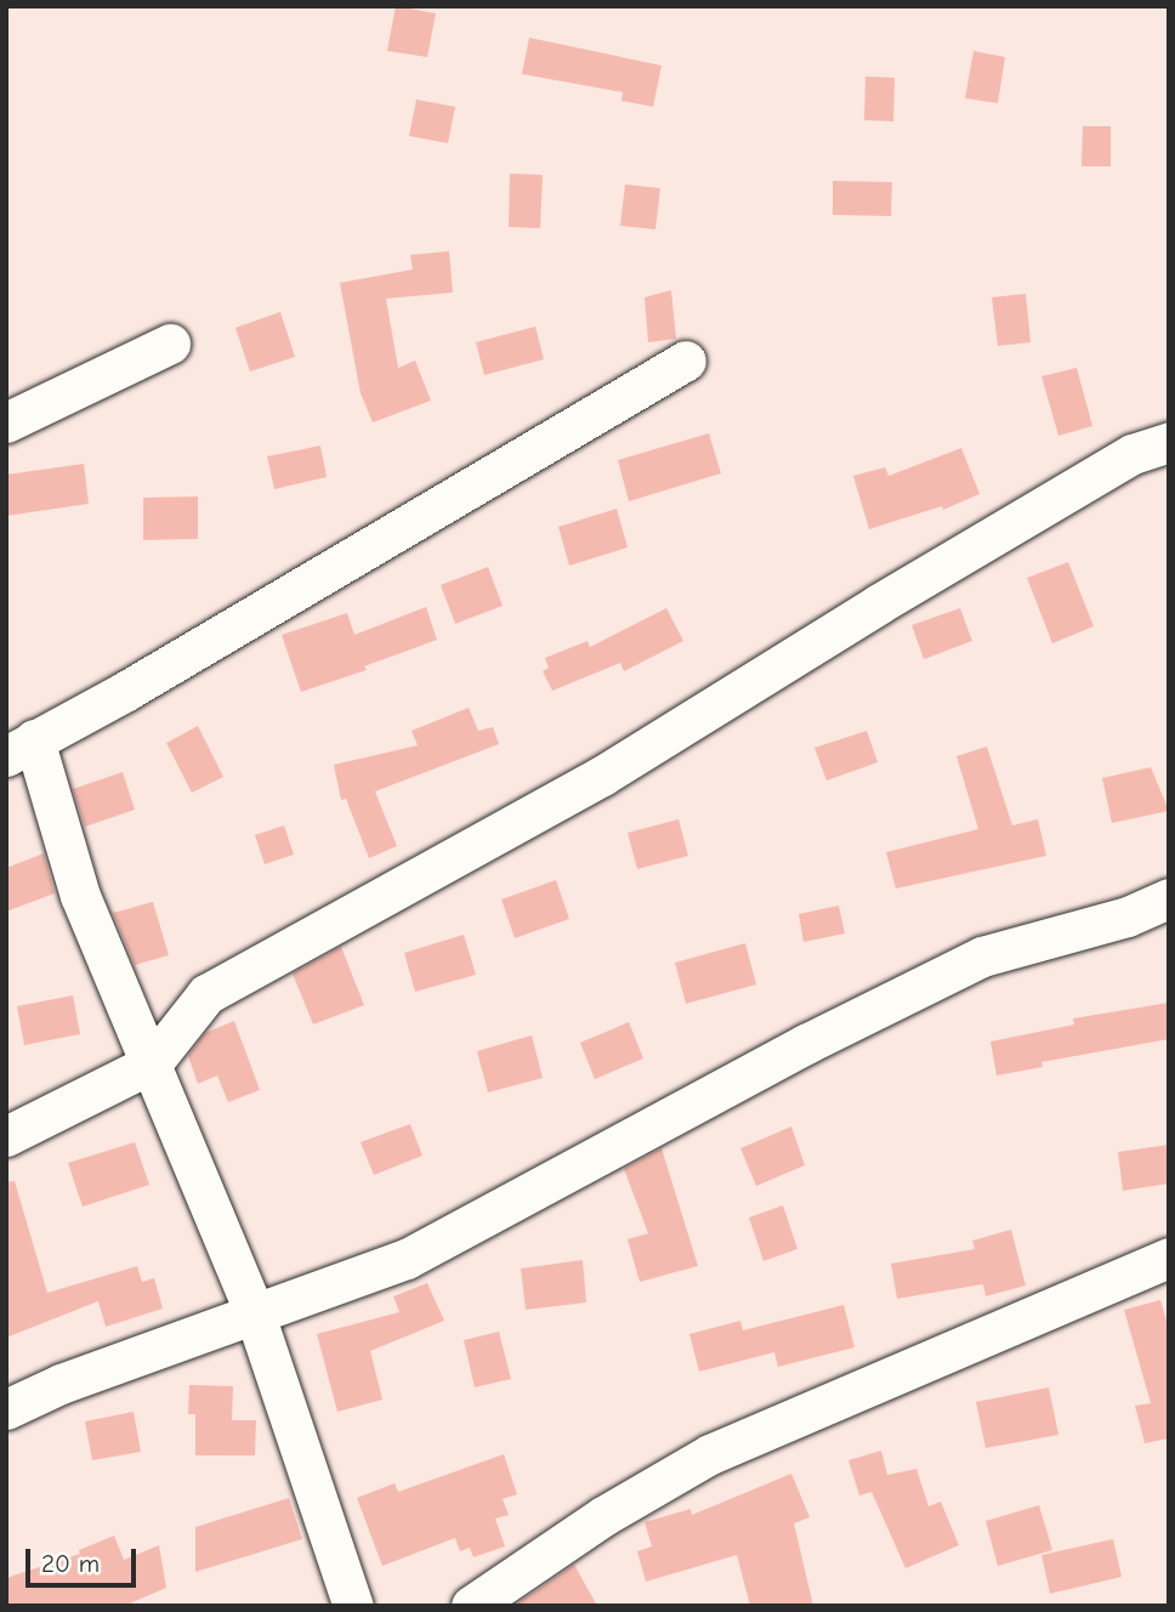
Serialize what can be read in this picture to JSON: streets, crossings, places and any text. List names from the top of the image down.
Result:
{
  "scale_bar": "20 m"
}
